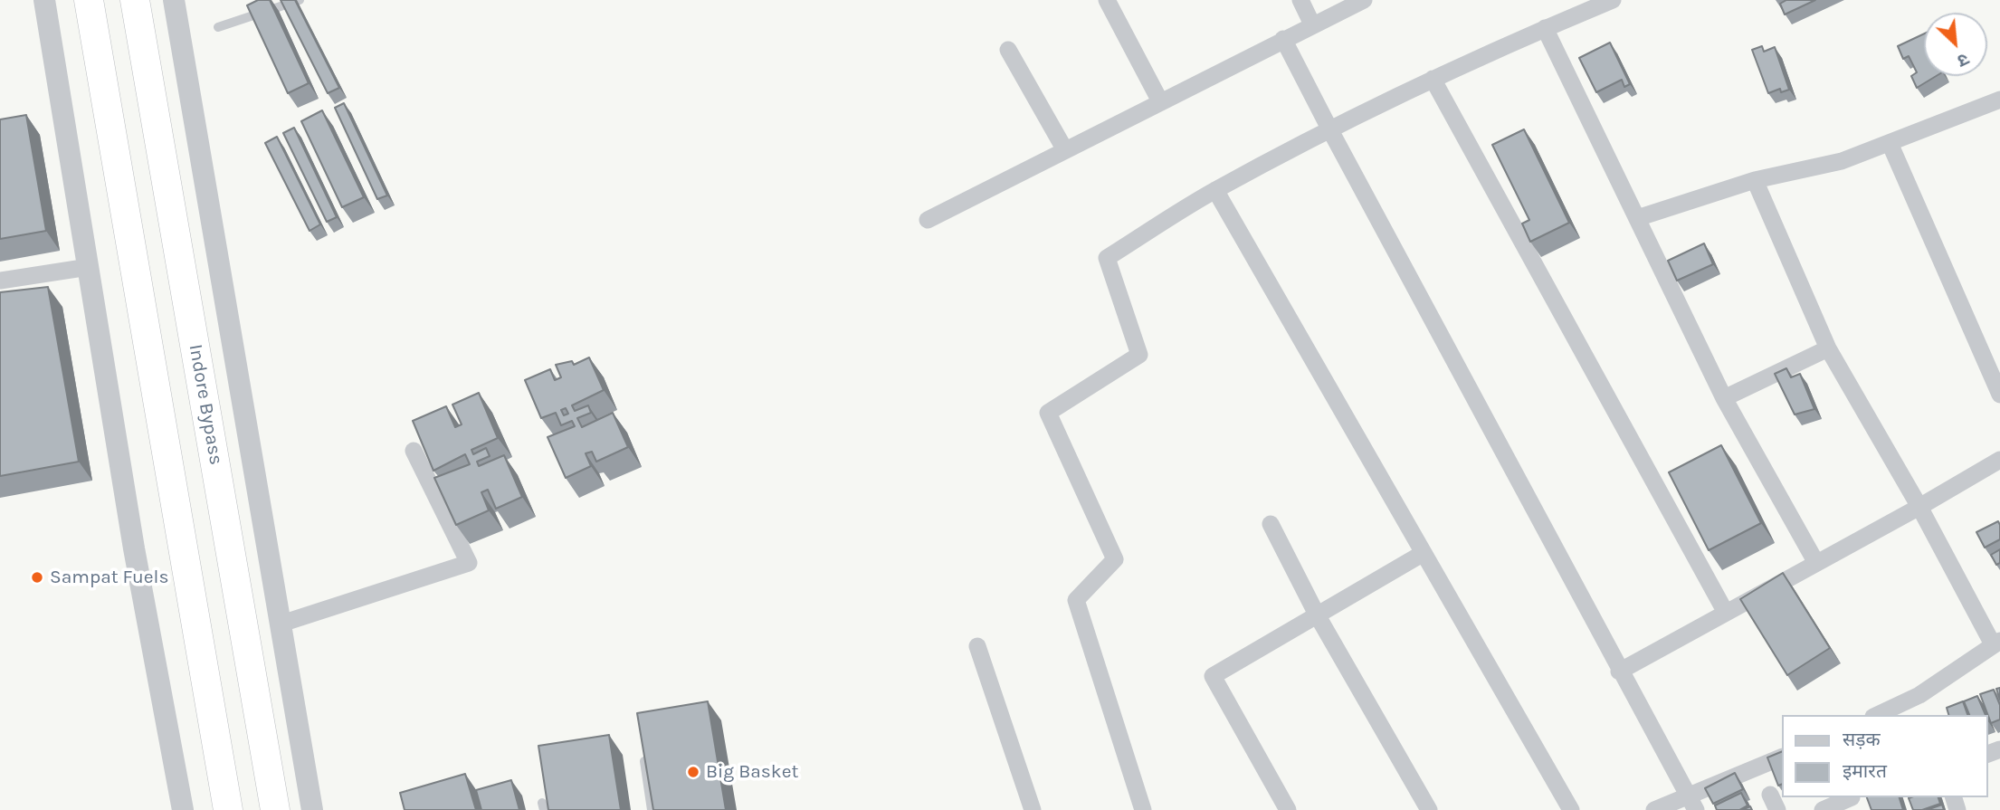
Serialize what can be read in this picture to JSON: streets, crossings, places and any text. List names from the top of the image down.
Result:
{
  "streets": {
    "highway": ["Indore Bypass"]
  },
  "places": ["Sampat Fuels", "Big Basket"],
  "legend": ["सड़क", "इमारत"],
  "north": "bottom right"
}
